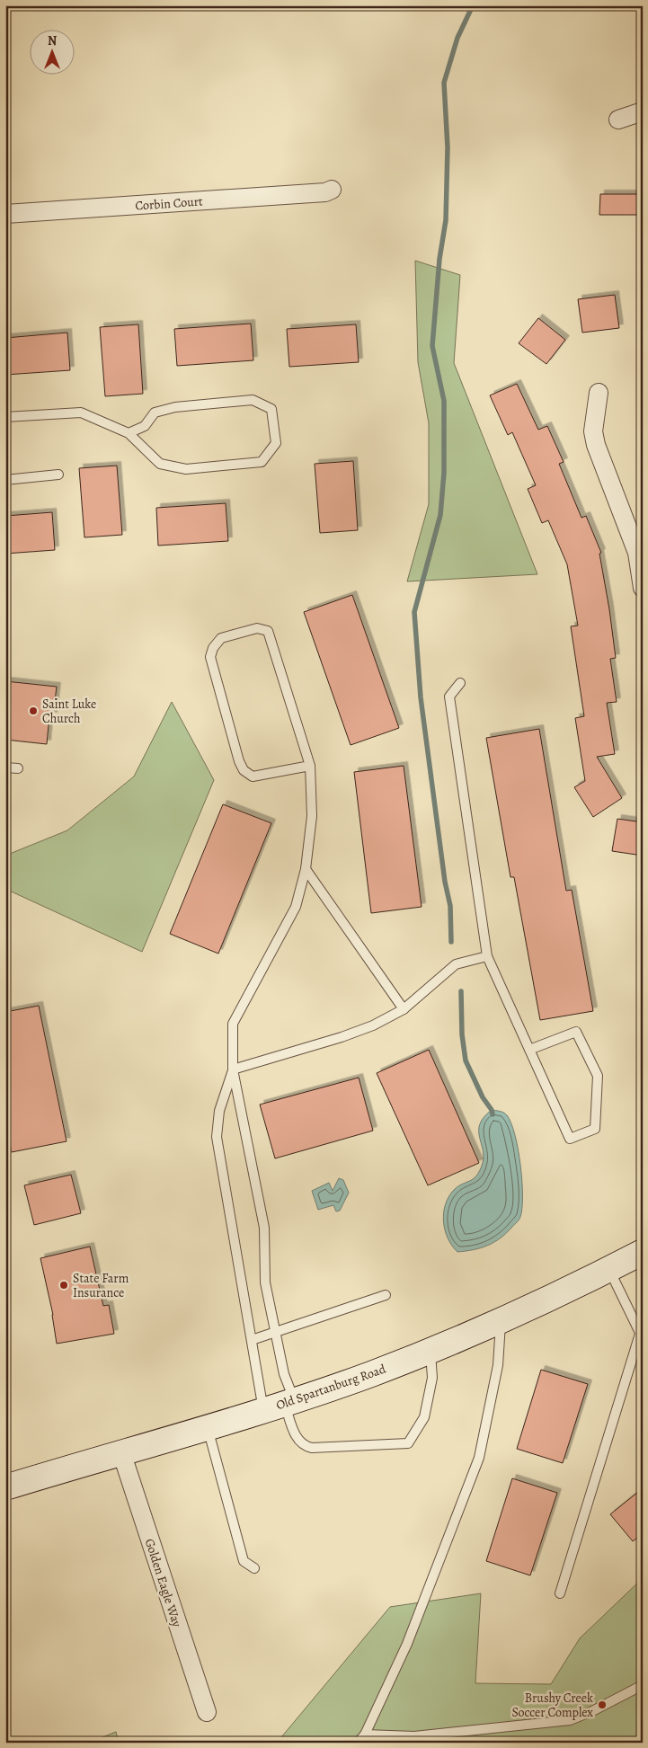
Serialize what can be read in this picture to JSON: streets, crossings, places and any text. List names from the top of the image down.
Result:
{
  "streets": {
    "main road": ["Old Spartanburg Road"],
    "street": ["Corbin Court", "Golden Eagle Way"]
  },
  "crossings": [
    ["Old Spartanburg Road", "Golden Eagle Way"]
  ],
  "places": ["Saint Luke Church", "State Farm Insurance", "Brushy Creek Soccer Complex"],
  "north": "top"
}
